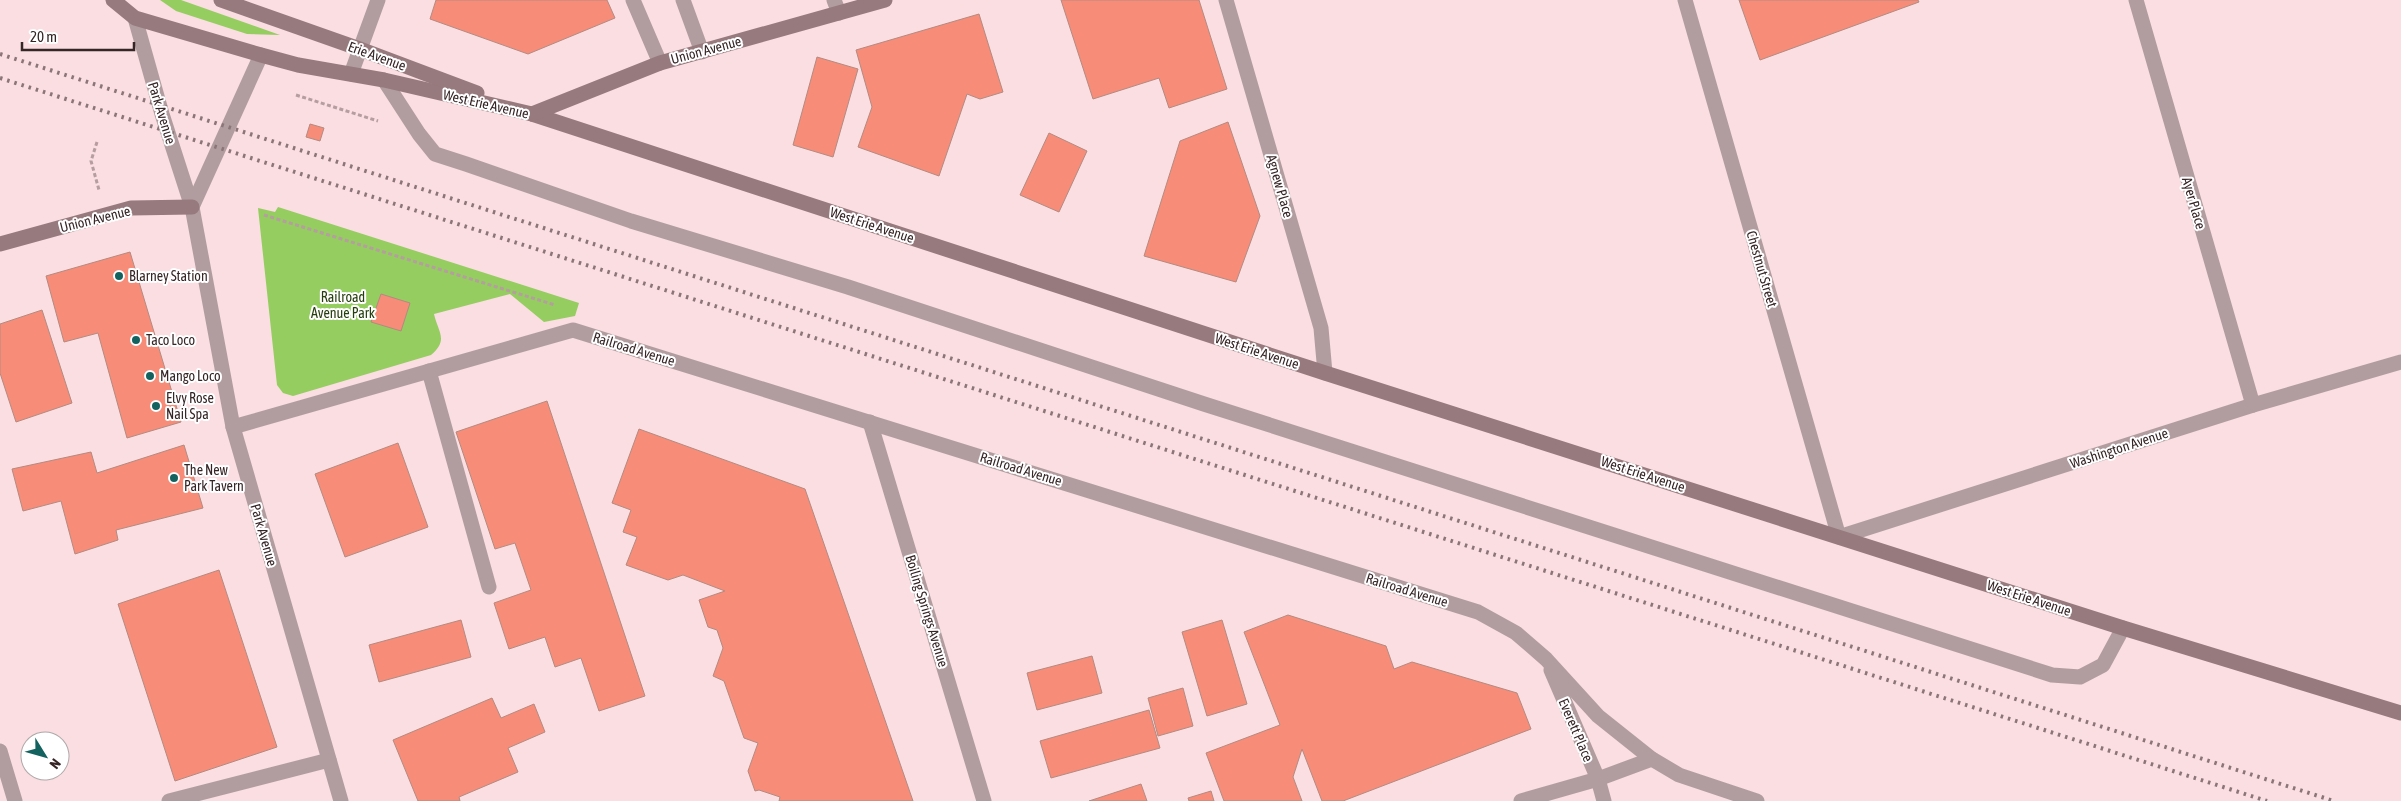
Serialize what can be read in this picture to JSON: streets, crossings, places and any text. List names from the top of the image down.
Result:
{
  "streets": {
    "street": [
      "Union Avenue",
      "Erie Avenue",
      "West Erie Avenue",
      "Park Avenue",
      "Agnew Place",
      "Ayer Place",
      "Chestnut Street",
      "Railroad Avenue",
      "Washington Avenue",
      "Boiling Springs Avenue",
      "Everett Place"
    ]
  },
  "crossings": [
    ["Union Avenue", "Erie Avenue"],
    ["Union Avenue", "West Erie Avenue"],
    ["Union Avenue", "Park Avenue"],
    ["Erie Avenue", "West Erie Avenue"],
    ["West Erie Avenue", "Park Avenue"],
    ["West Erie Avenue", "Agnew Place"],
    ["West Erie Avenue", "Chestnut Street"],
    ["West Erie Avenue", "Washington Avenue"],
    ["Ayer Place", "Washington Avenue"],
    ["Chestnut Street", "Washington Avenue"],
    ["Railroad Avenue", "Boiling Springs Avenue"],
    ["Railroad Avenue", "Everett Place"]
  ],
  "parks": ["Railroad Avenue Park"],
  "places": [
    "Blarney Station",
    "Taco Loco",
    "Mango Loco",
    "Elvy Rose Nail Spa",
    "The New Park Tavern"
  ],
  "scale_bar": "20 m",
  "north": "bottom right"
}
